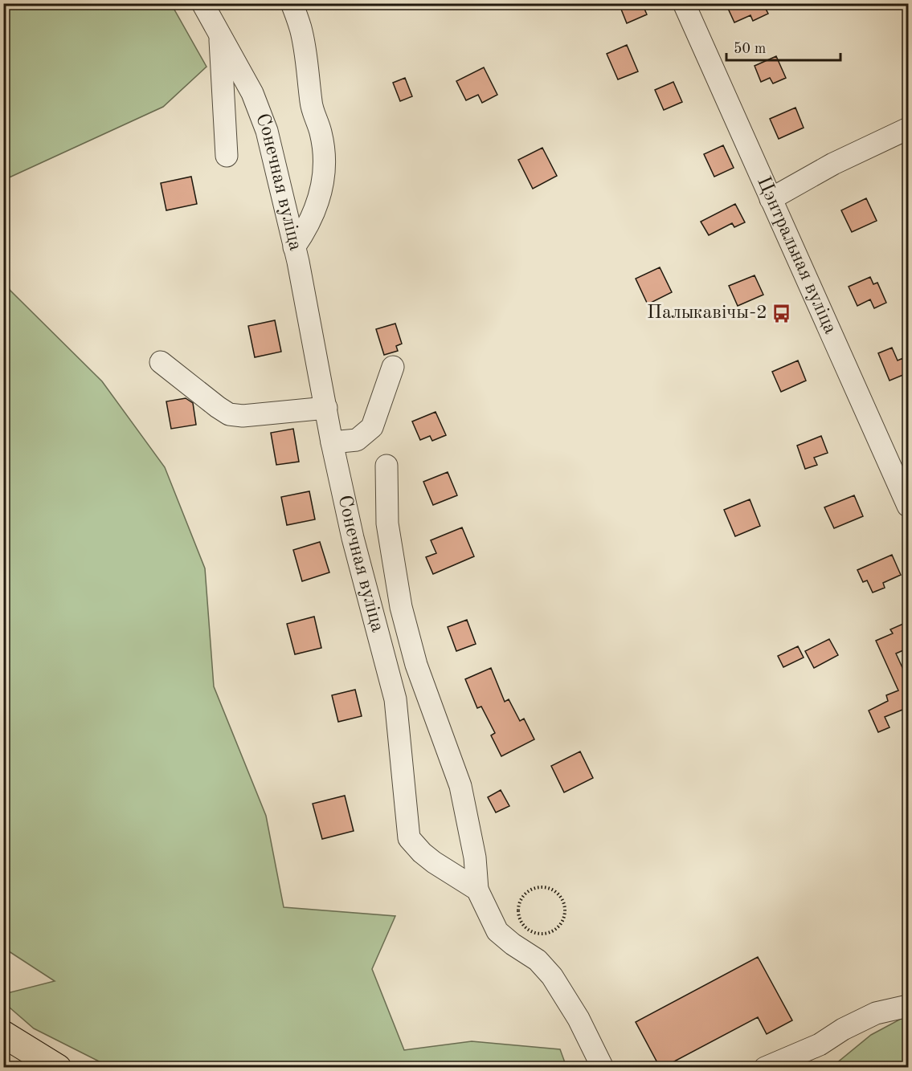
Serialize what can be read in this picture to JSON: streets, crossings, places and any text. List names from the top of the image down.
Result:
{
  "streets": {
    "street": ["Сонечная вуліца", "Цэнтральная вуліца"]
  },
  "places": {
    "bus stop": ["Палыкавічы-2"]
  },
  "scale_bar": "50 m"
}
